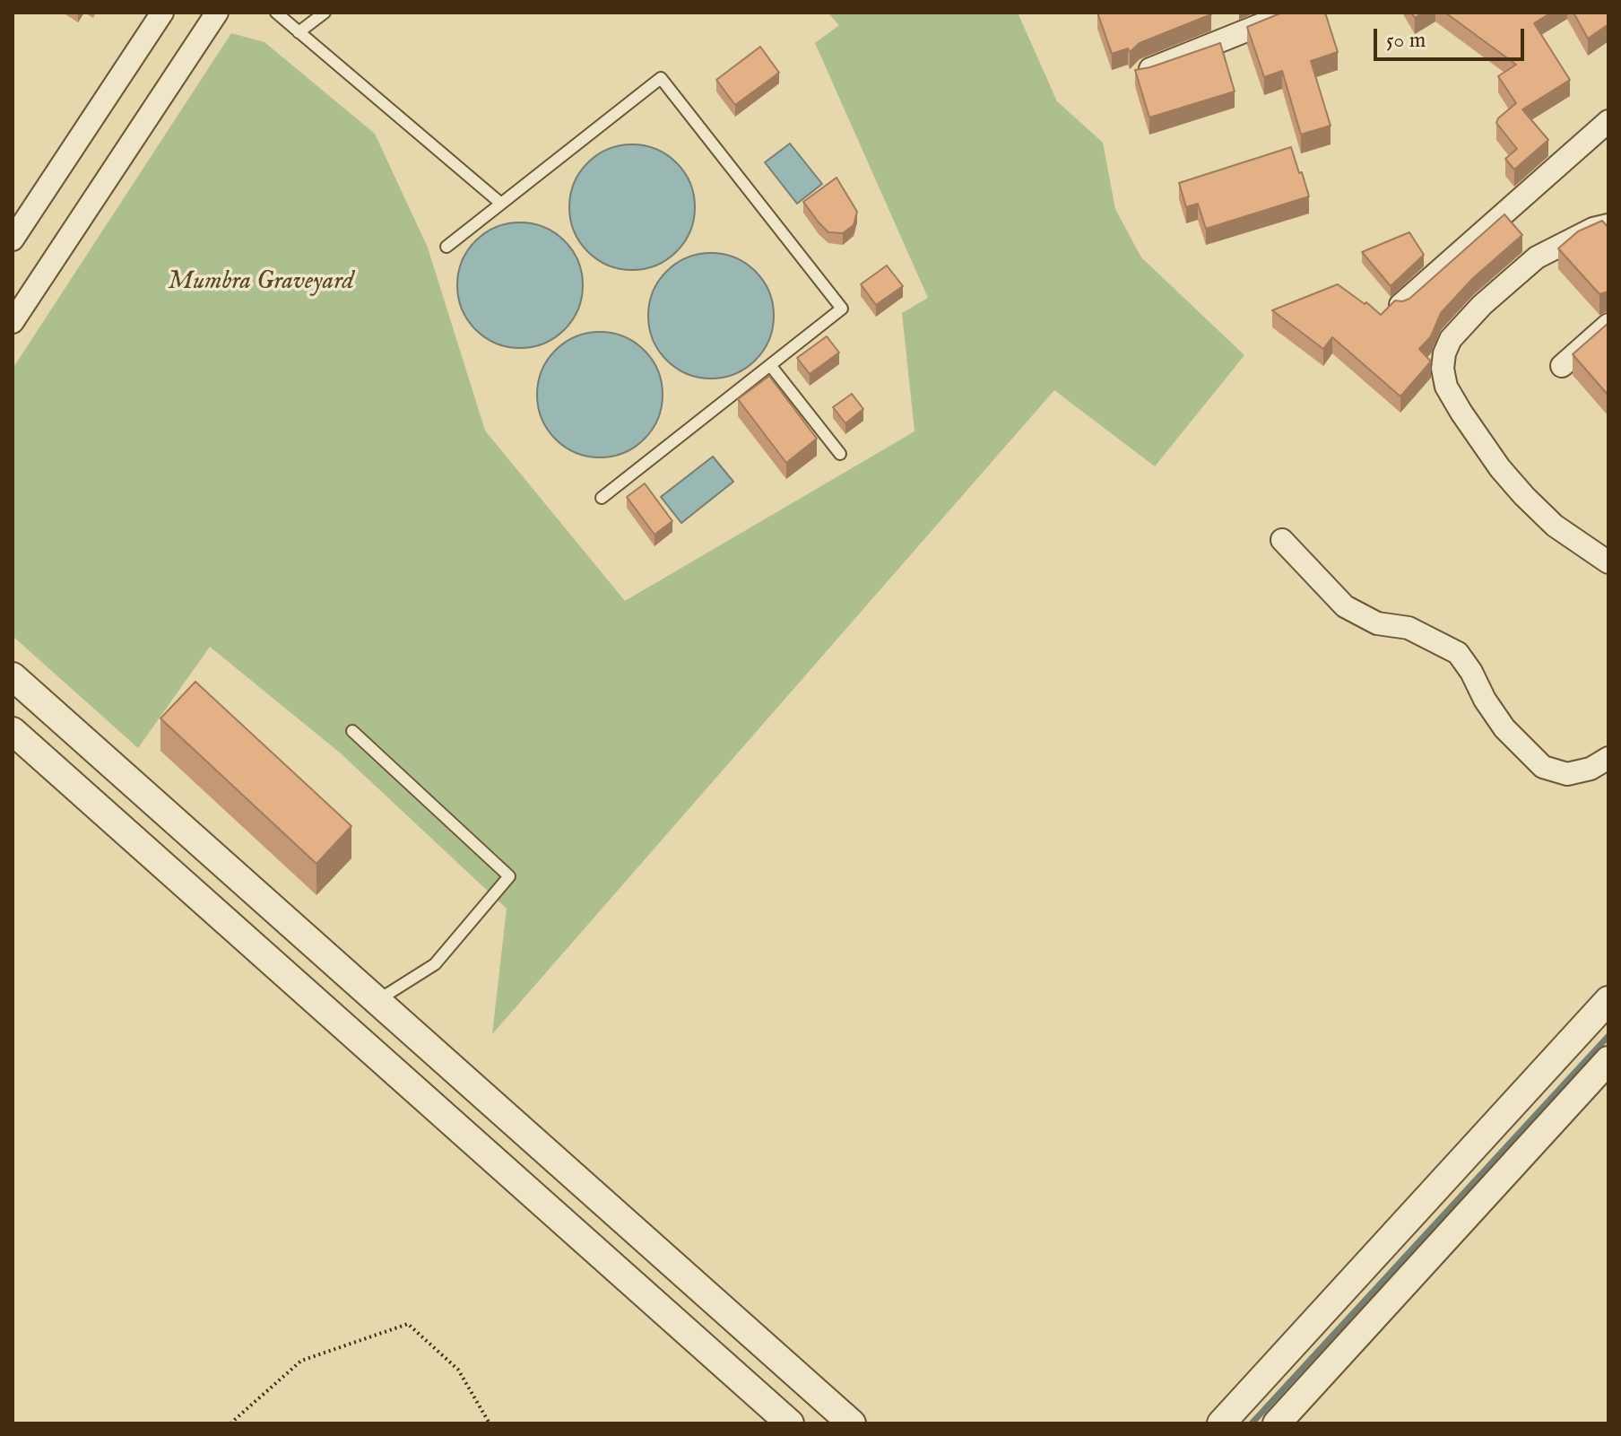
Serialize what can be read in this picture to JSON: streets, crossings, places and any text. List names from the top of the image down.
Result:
{
  "parks": ["Mumbra Graveyard"],
  "scale_bar": "50 m"
}
